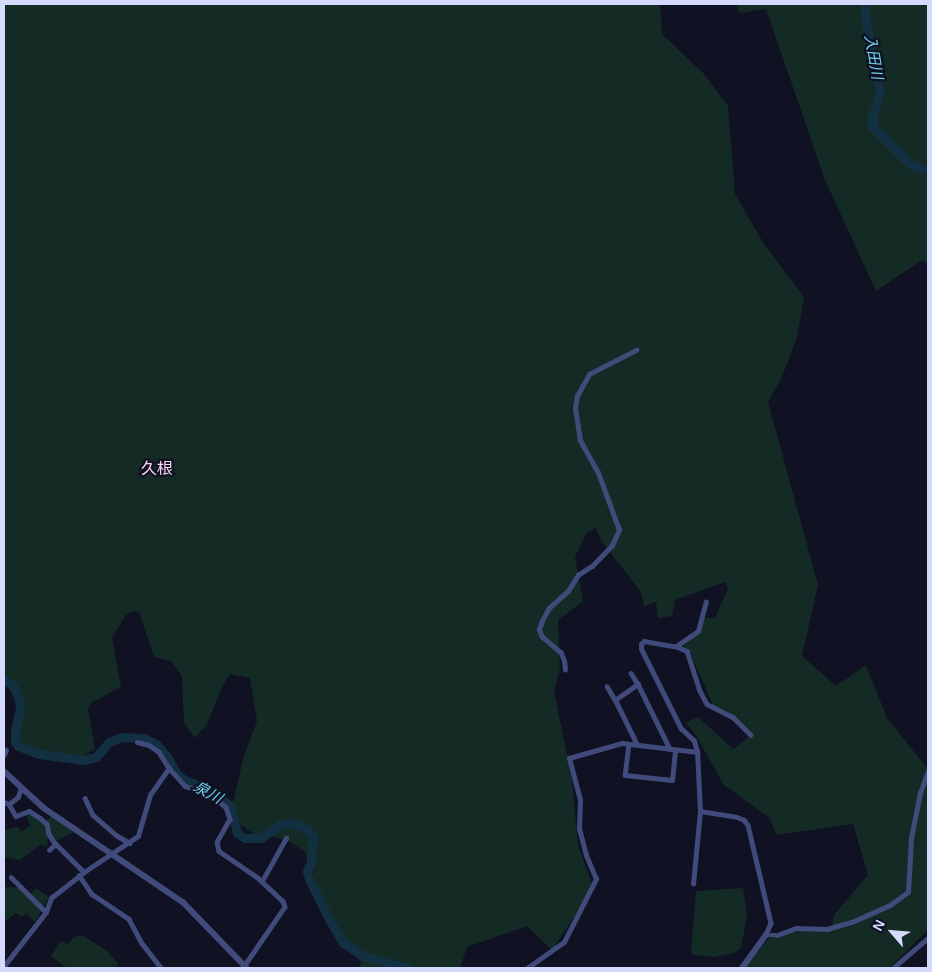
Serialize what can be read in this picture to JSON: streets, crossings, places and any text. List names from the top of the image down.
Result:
{
  "districts": ["久根"],
  "water": ["入田川", "泉川"],
  "north": "top left"
}
